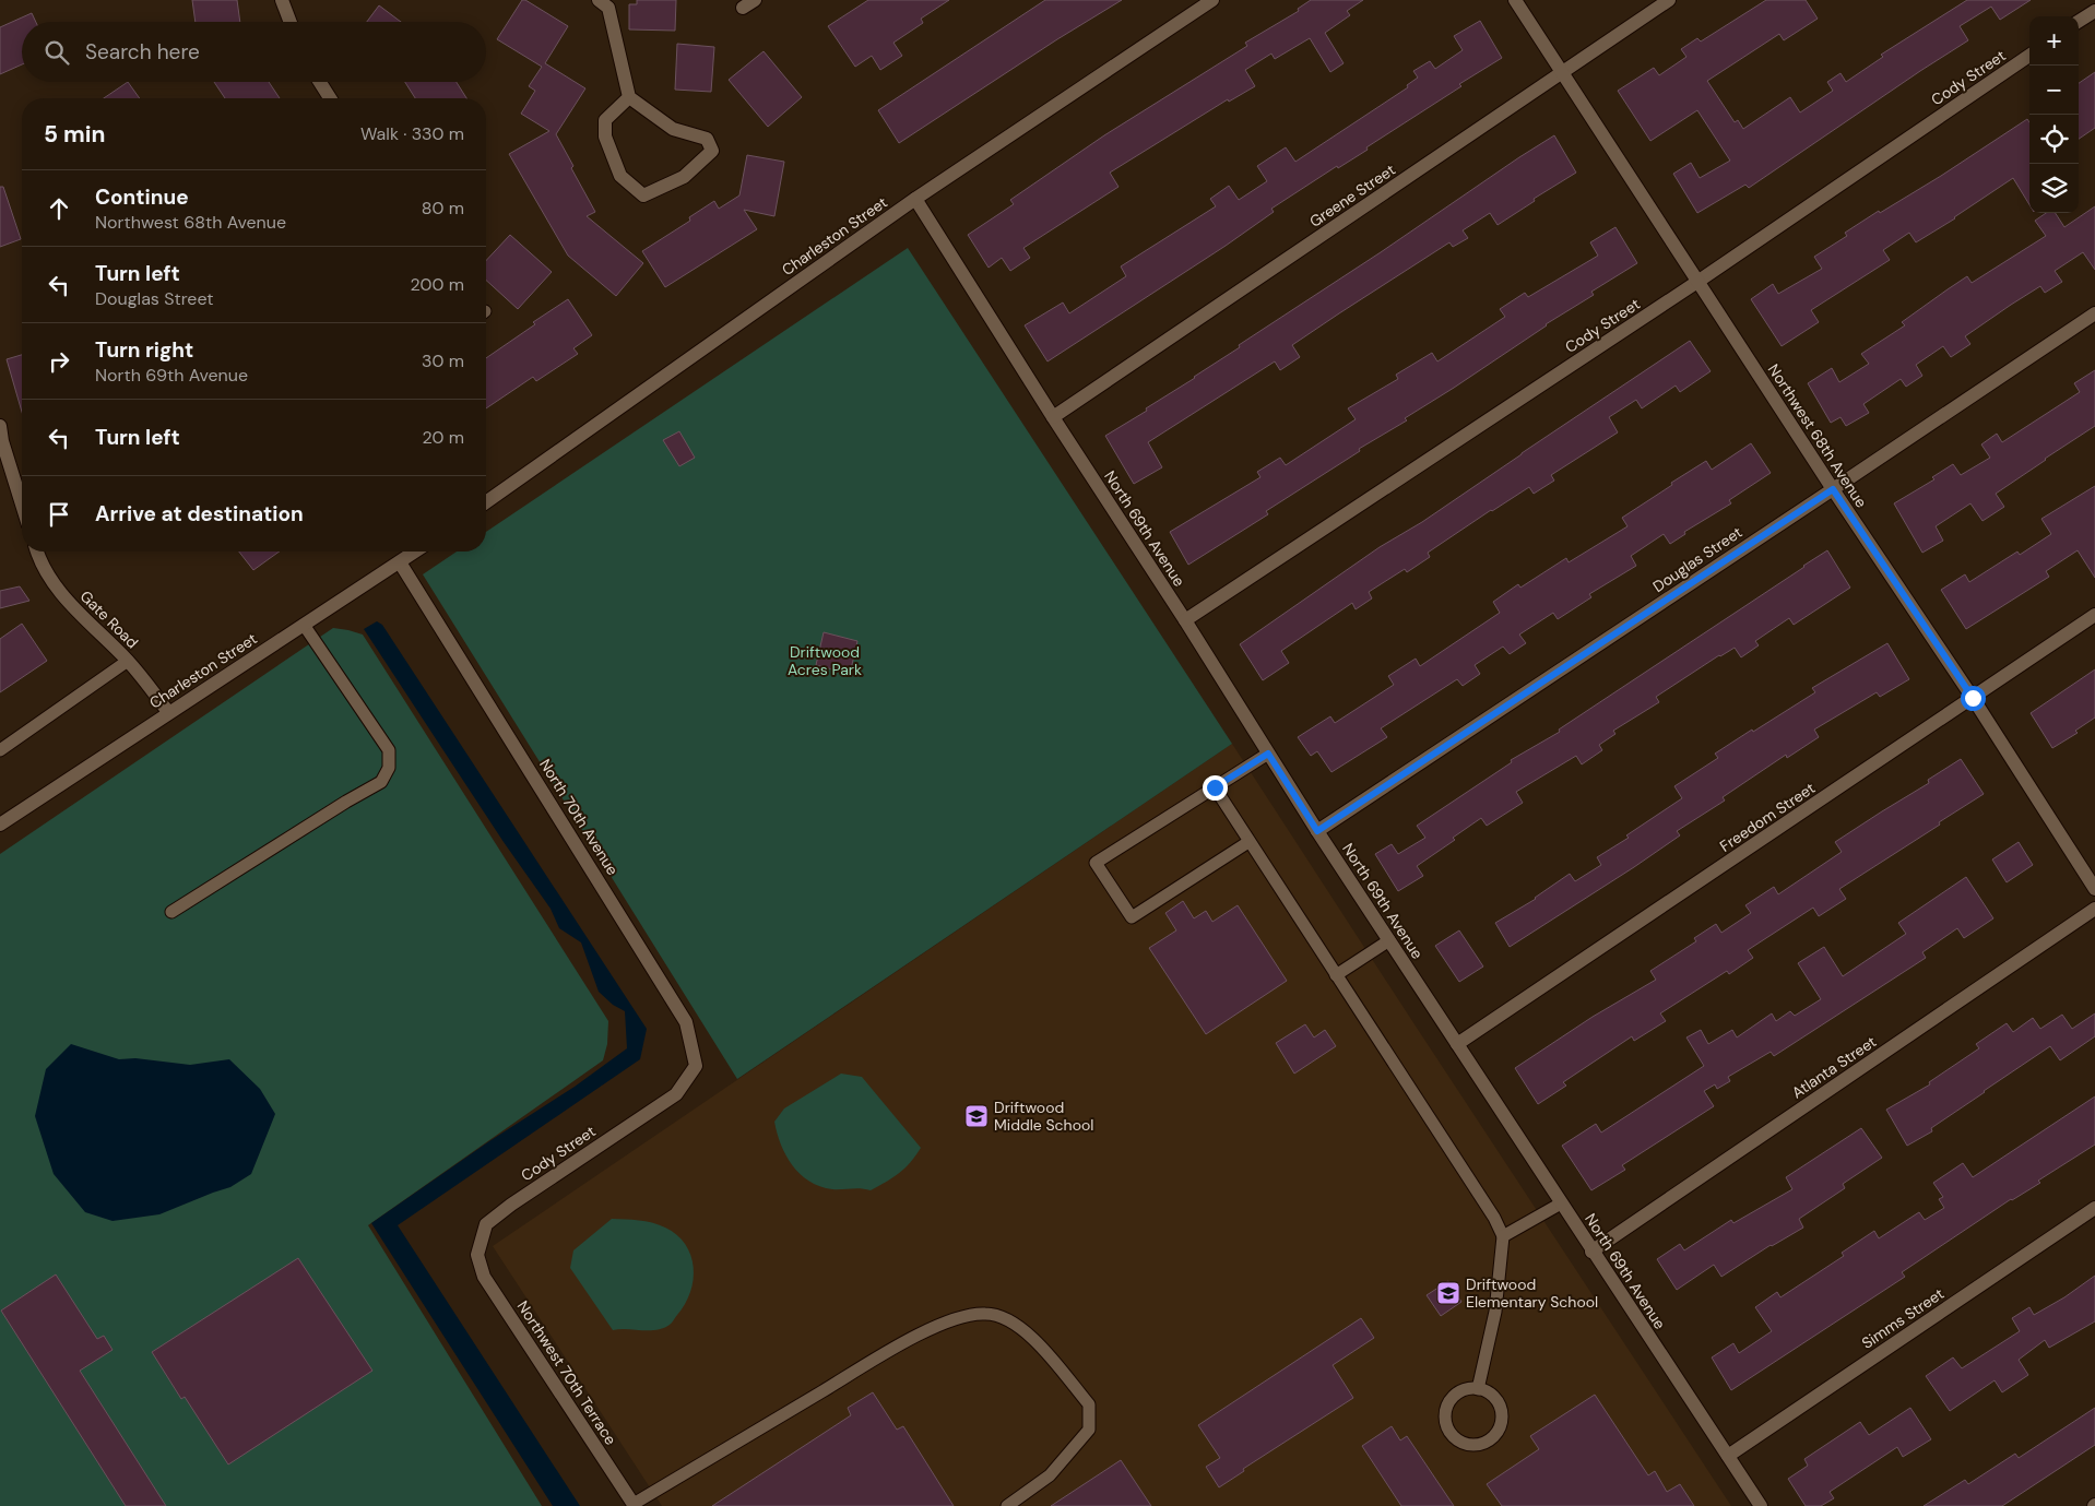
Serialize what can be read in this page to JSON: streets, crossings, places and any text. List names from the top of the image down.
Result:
{
  "streets": {
    "street": [
      "Cody Street",
      "Greene Street",
      "Charleston Street",
      "Northwest 68th Avenue",
      "North 69th Avenue",
      "Douglas Street",
      "Gate Road",
      "North 70th Avenue",
      "Freedom Street",
      "Atlanta Street",
      "Simms Street",
      "Northwest 70th Terrace"
    ]
  },
  "crossings": [
    ["Cody Street", "Northwest 68th Avenue"],
    ["Cody Street", "North 69th Avenue"],
    ["Cody Street", "North 70th Avenue"],
    ["Cody Street", "Northwest 70th Terrace"],
    ["Greene Street", "Northwest 68th Avenue"],
    ["Greene Street", "North 69th Avenue"],
    ["Charleston Street", "North 69th Avenue"],
    ["Charleston Street", "Gate Road"],
    ["Charleston Street", "North 70th Avenue"],
    ["Northwest 68th Avenue", "Douglas Street"],
    ["Northwest 68th Avenue", "Freedom Street"],
    ["North 69th Avenue", "Douglas Street"],
    ["North 69th Avenue", "Freedom Street"],
    ["North 69th Avenue", "Atlanta Street"],
    ["North 69th Avenue", "Simms Street"]
  ],
  "parks": ["Driftwood Acres Park"],
  "places": {
    "school or university": ["Driftwood Middle School", "Driftwood Elementary School"]
  },
  "page": {
    "map_buttons": ["+", "−"],
    "search": "Search here",
    "heading": ["5 min", "Walk · 330 m"],
    "list": [
      ["Continue", "Northwest 68th Avenue", "80 m"],
      ["Turn left", "Douglas Street", "200 m"],
      ["Turn right", "North 69th Avenue", "30 m"],
      ["Turn left", "20 m"],
      "Arrive at destination"
    ]
  }
}
